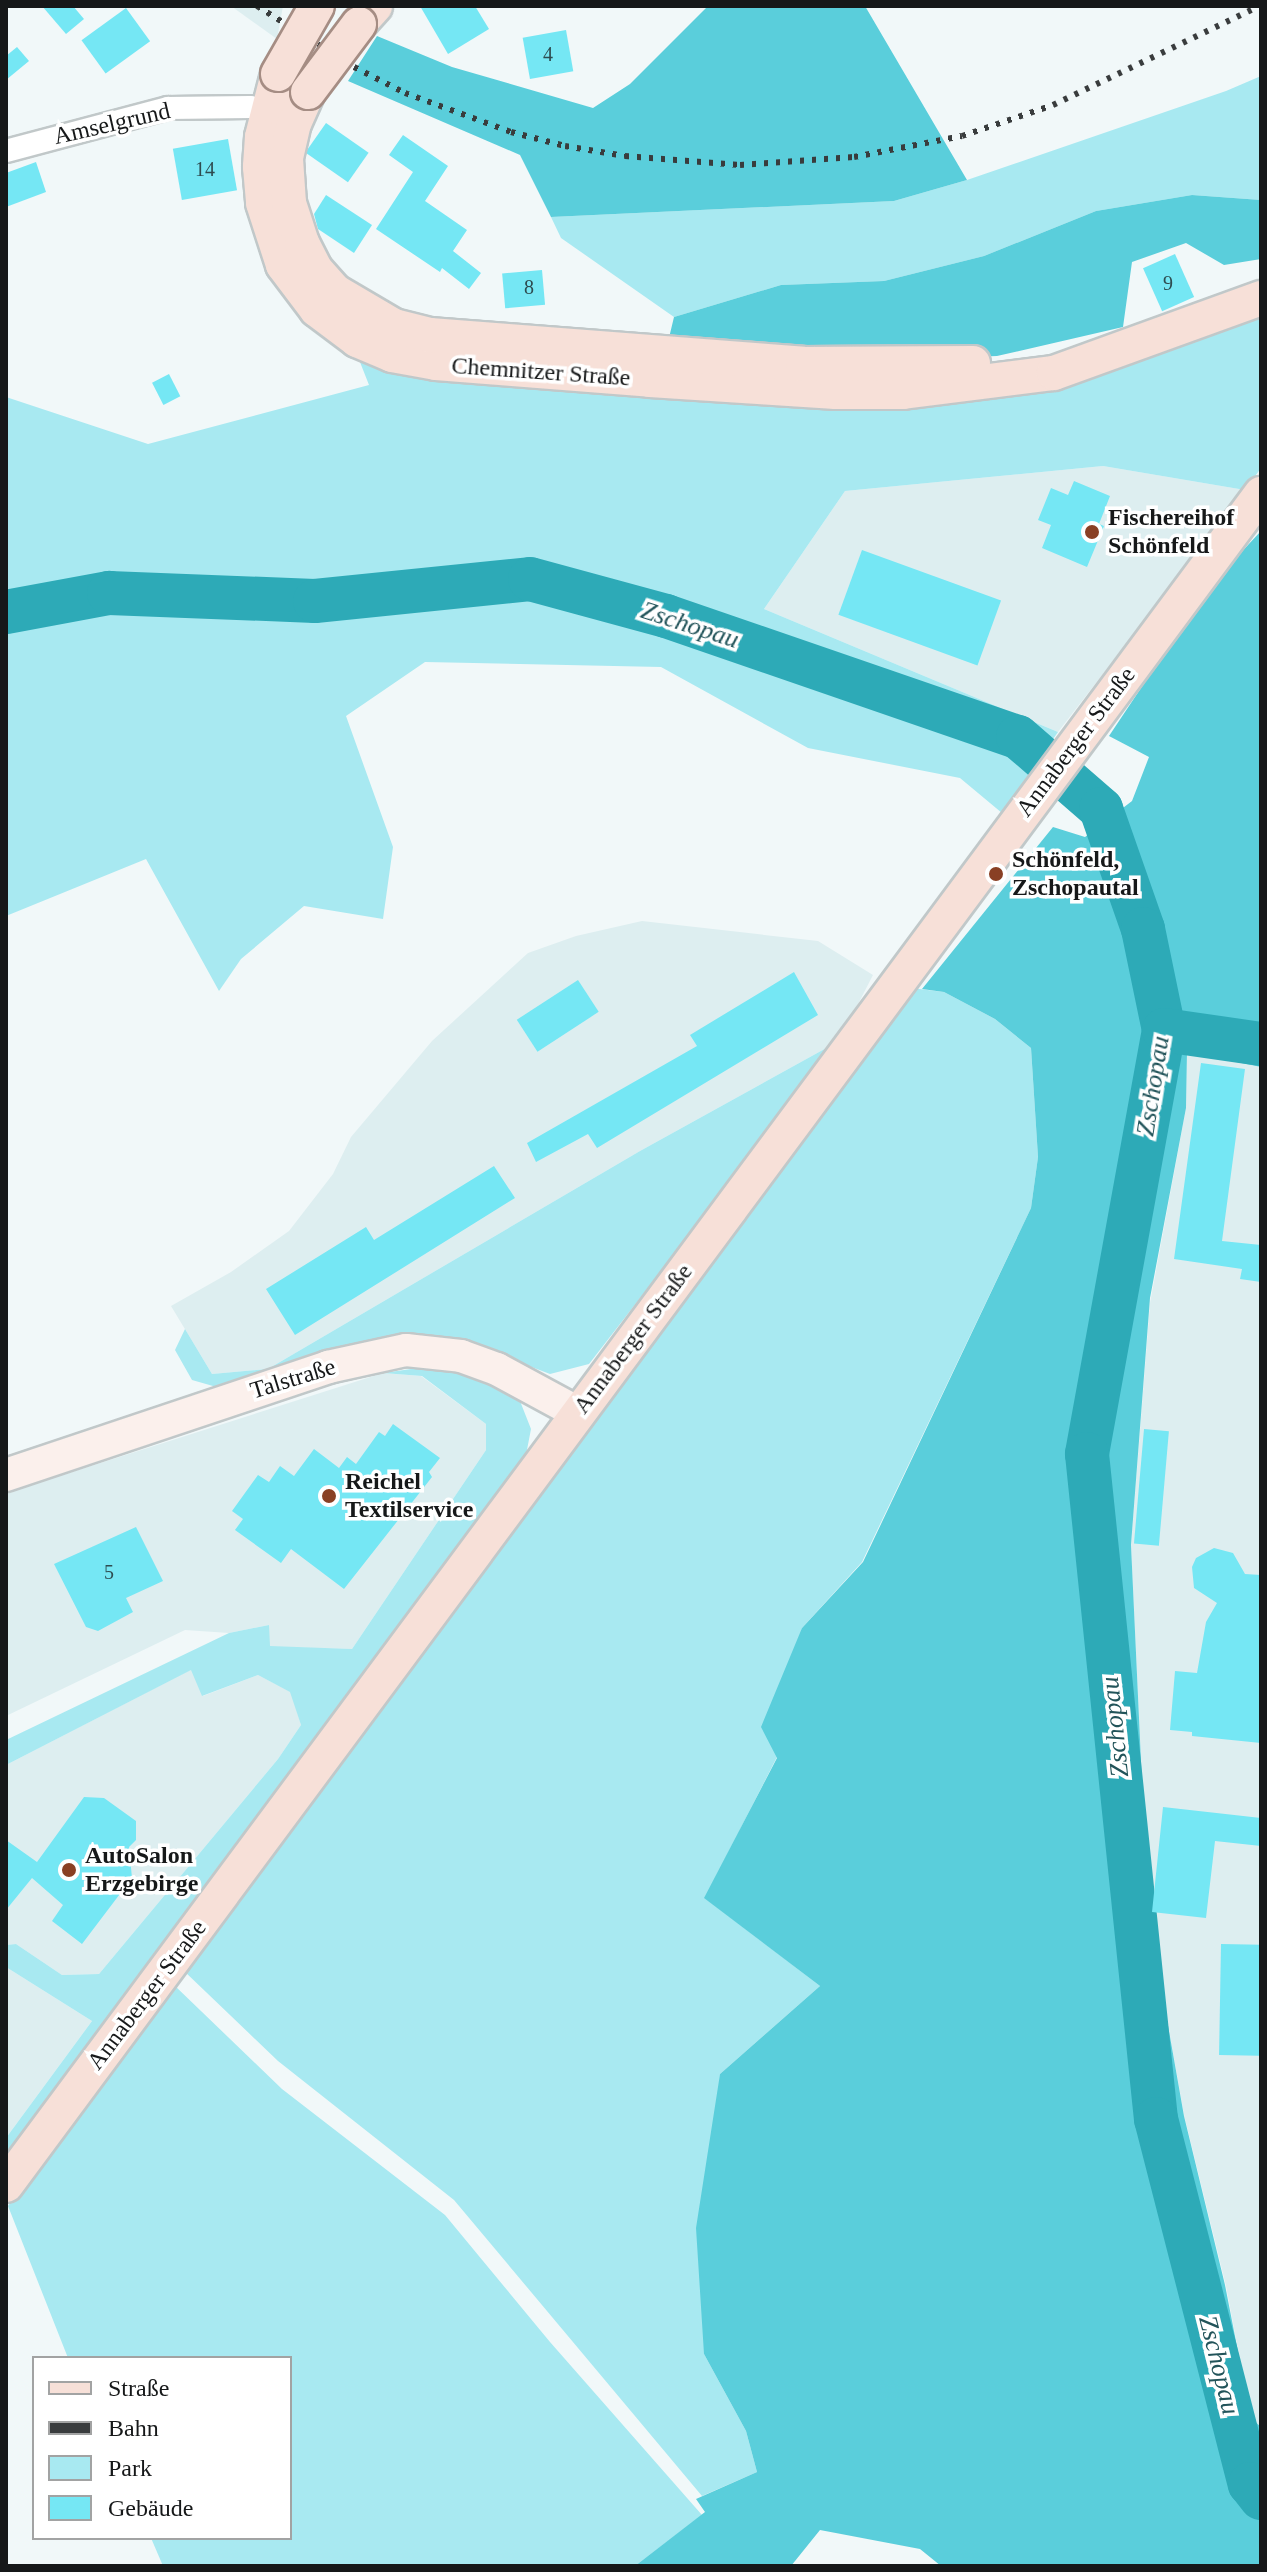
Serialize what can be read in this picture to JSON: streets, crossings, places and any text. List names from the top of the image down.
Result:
{
  "streets": {
    "main road": ["Chemnitzer Straße", "Annaberger Straße", "Talstraße"],
    "street": ["Amselgrund"]
  },
  "crossings": [
    ["Amselgrund", "Chemnitzer Straße"],
    ["Annaberger Straße", "Talstraße"]
  ],
  "water": ["Zschopau"],
  "places": [
    "Fischereihof Schönfeld",
    "Schönfeld, Zschopautal",
    "Reichel Textilservice",
    "AutoSalon Erzgebirge"
  ],
  "house_numbers": [
    "4",
    "14",
    "9",
    "8",
    "5"
  ],
  "legend": [
    "Straße",
    "Bahn",
    "Park",
    "Gebäude"
  ]
}
